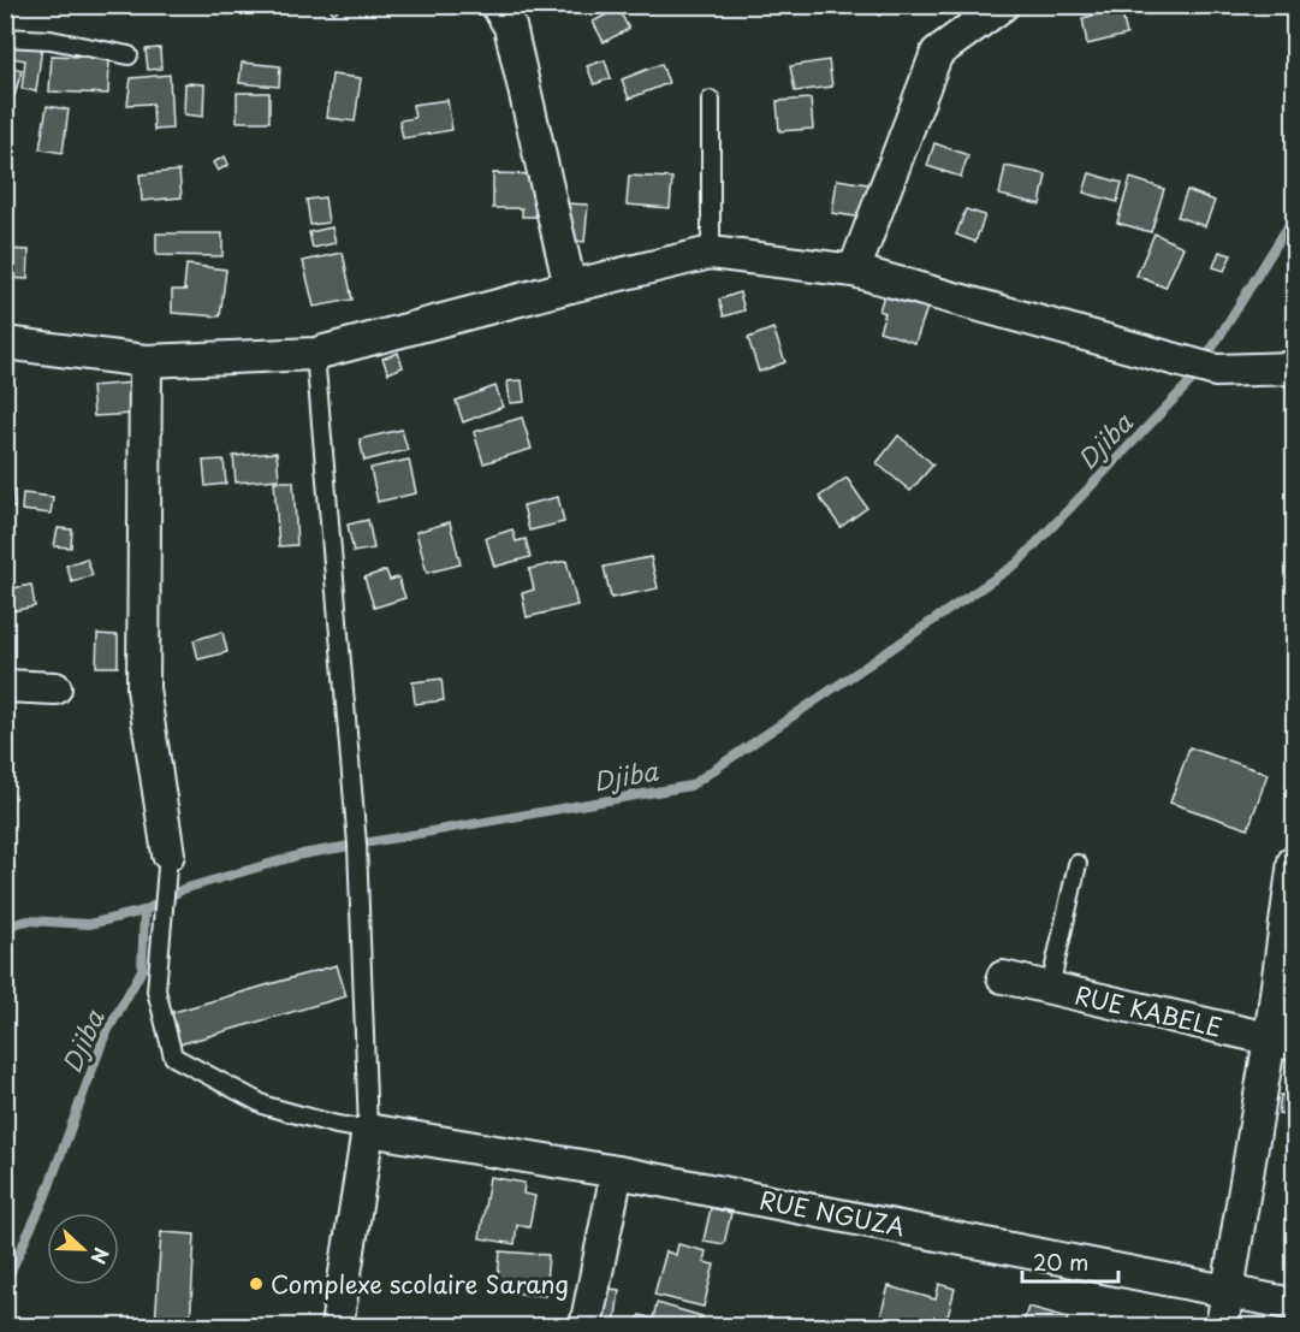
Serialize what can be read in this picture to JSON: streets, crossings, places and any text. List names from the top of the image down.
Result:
{
  "streets": {
    "street": ["RUE KABELE", "RUE NGUZA"]
  },
  "water": ["Djiba"],
  "places": ["Complexe scolaire Sarang"],
  "scale_bar": "20 m",
  "north": "right"
}
